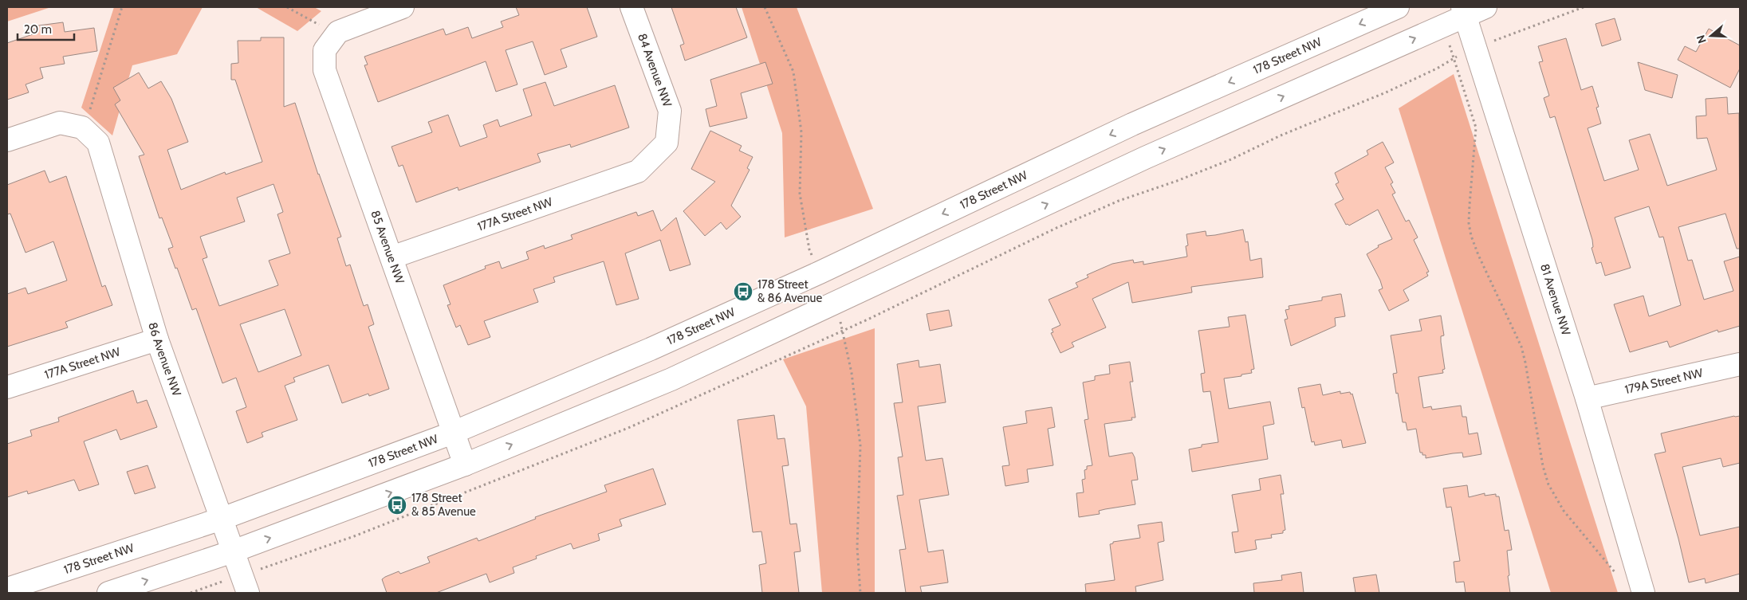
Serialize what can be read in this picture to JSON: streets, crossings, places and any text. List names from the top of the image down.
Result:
{
  "streets": {
    "main road": [
      "178 Street NW",
      "84 Avenue NW",
      "177A Street NW",
      "85 Avenue NW",
      "81 Avenue NW",
      "86 Avenue NW",
      "179A Street NW"
    ]
  },
  "crossings": [
    ["178 Street NW", "85 Avenue NW"],
    ["178 Street NW", "86 Avenue NW"],
    ["84 Avenue NW", "177A Street NW"],
    ["177A Street NW", "85 Avenue NW"],
    ["177A Street NW", "86 Avenue NW"],
    ["81 Avenue NW", "179A Street NW"]
  ],
  "places": {
    "bus stop": ["178 Street & 86 Avenue", "178 Street & 85 Avenue"]
  },
  "scale_bar": "20 m",
  "north": "left"
}
